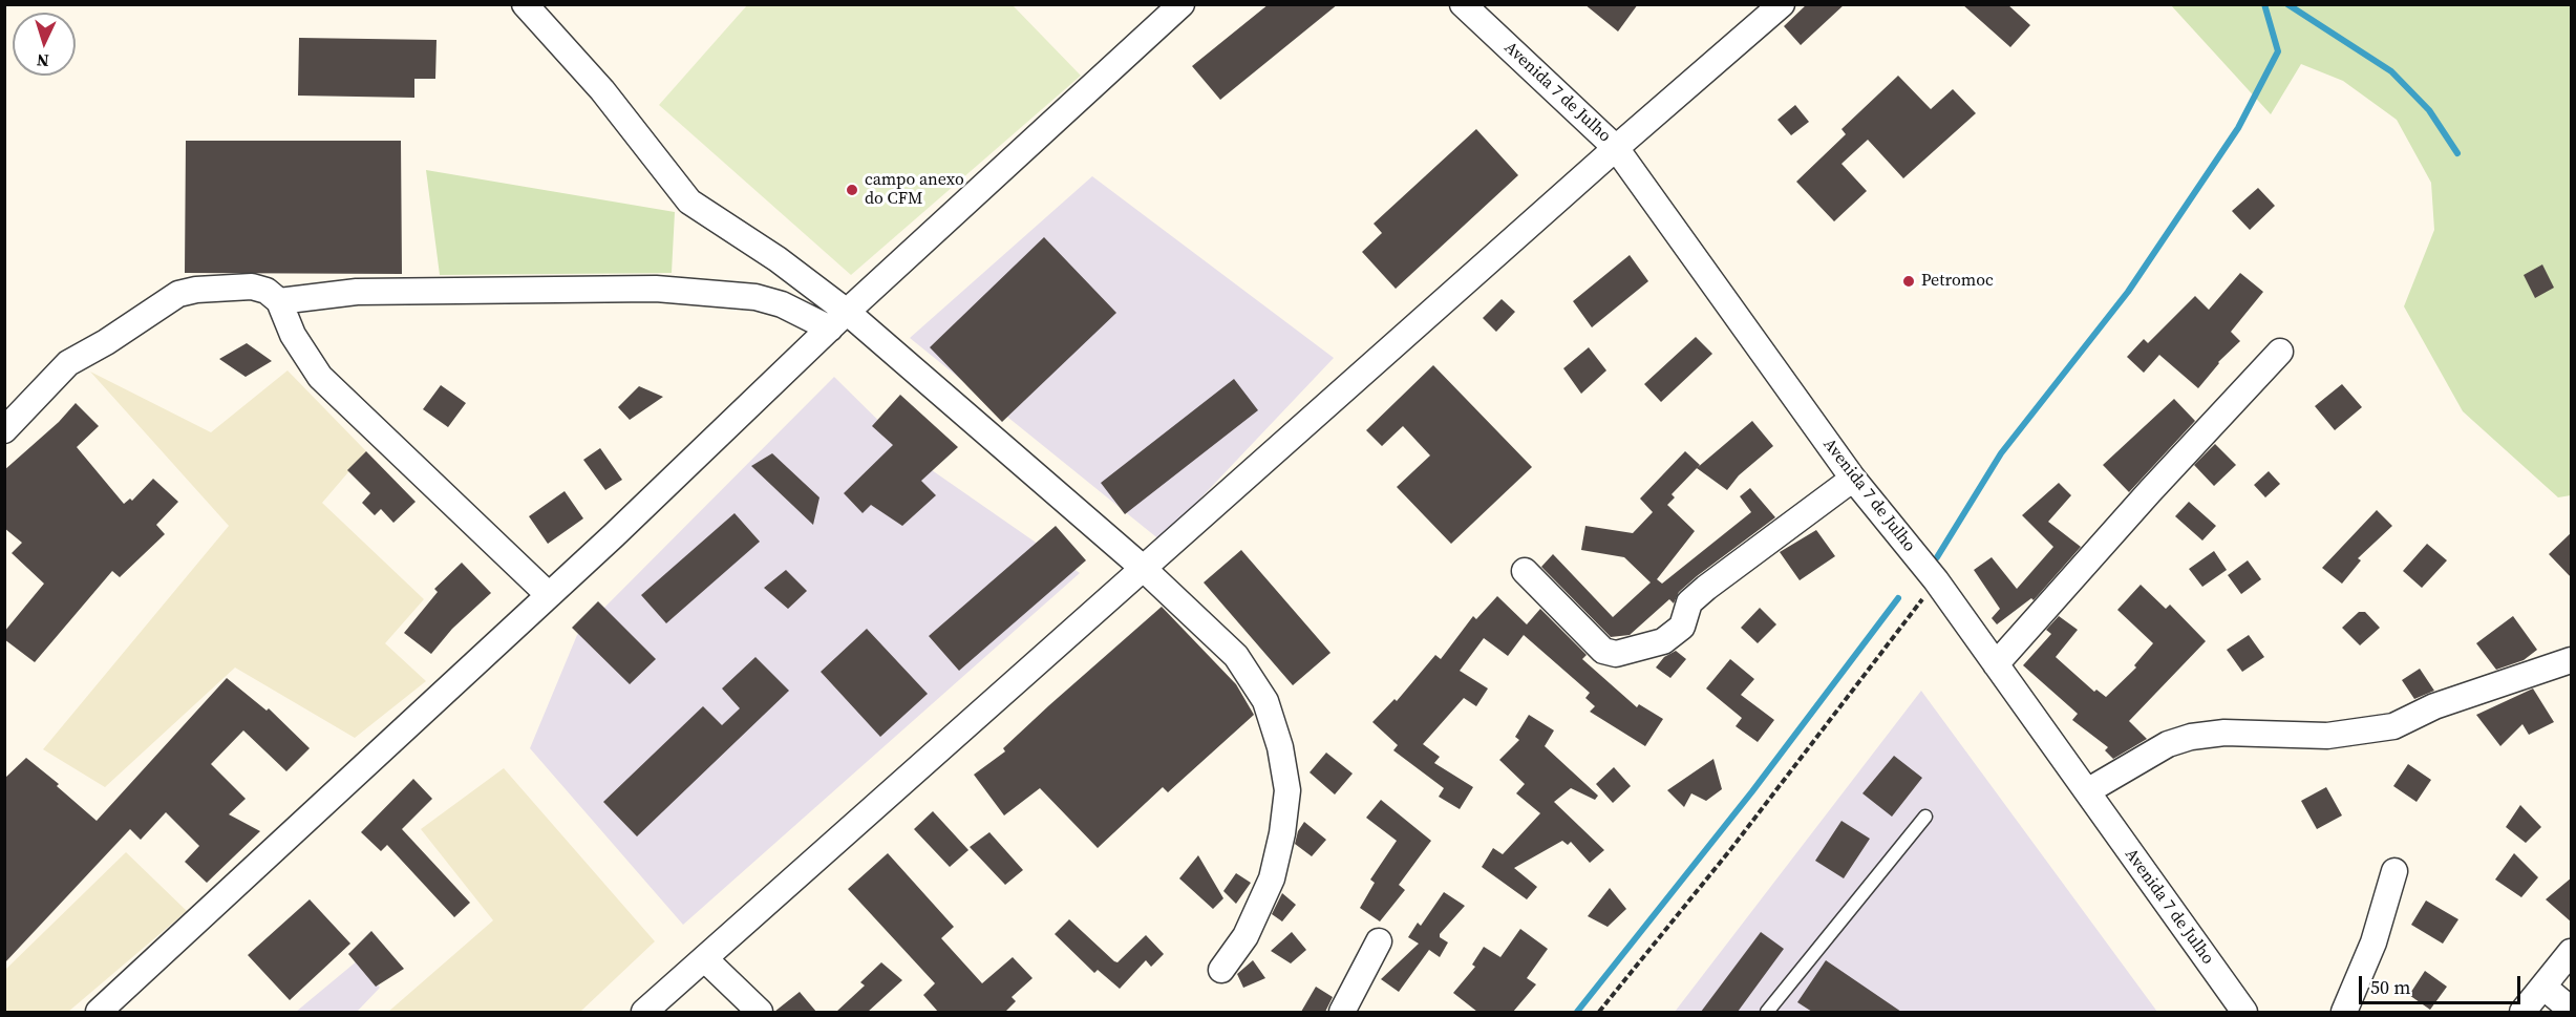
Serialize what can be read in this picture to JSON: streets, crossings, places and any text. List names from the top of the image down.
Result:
{
  "streets": {
    "street": ["Avenida 7 de Julho"]
  },
  "places": ["campo anexo do CFM", "Petromoc"],
  "scale_bar": "50 m",
  "north": "bottom"
}
